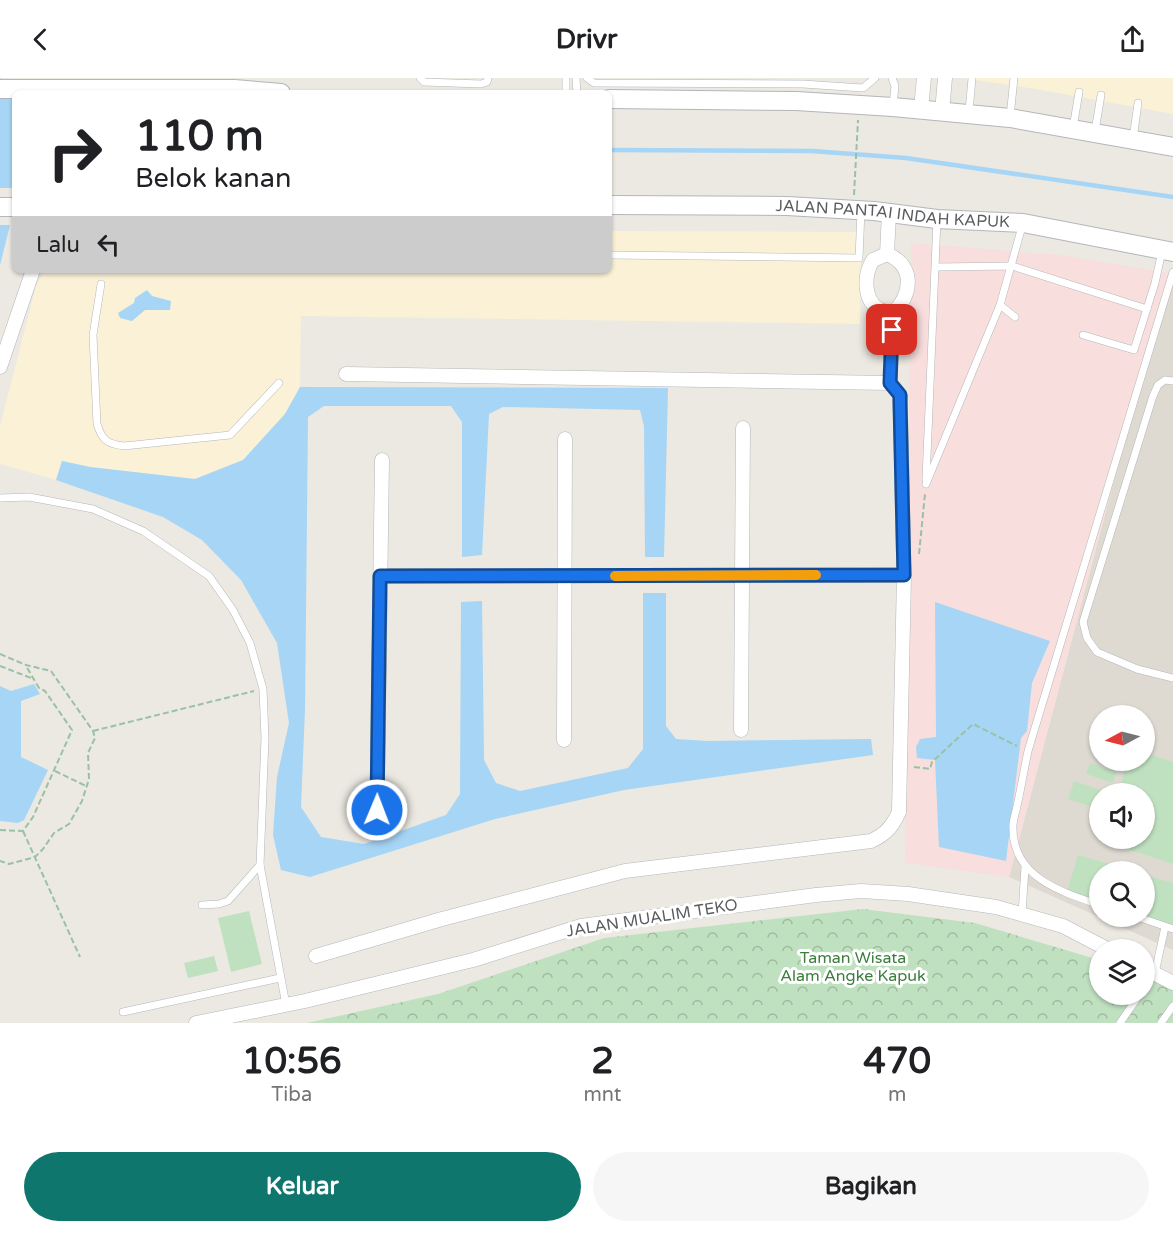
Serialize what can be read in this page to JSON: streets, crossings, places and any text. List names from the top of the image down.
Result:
{
  "streets": {
    "main road": ["JALAN PANTAI INDAH KAPUK"],
    "street": ["JALAN MUALIM TEKO"]
  },
  "parks": ["Taman Wisata Alam Angke Kapuk"],
  "north": "left",
  "page": {
    "header": "Drivr",
    "turn": ["110 m", "Belok kanan"],
    "then": "Lalu",
    "eta": [
      "10:56",
      "Tiba",
      "2",
      "mnt",
      "470",
      "m"
    ],
    "buttons": ["Keluar", "Bagikan"]
  }
}
